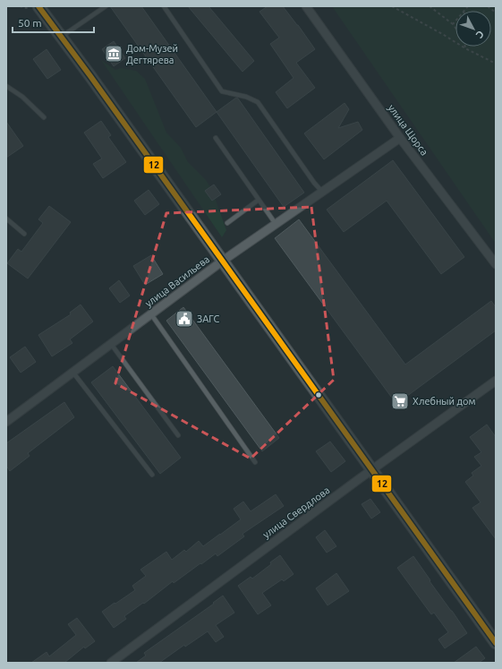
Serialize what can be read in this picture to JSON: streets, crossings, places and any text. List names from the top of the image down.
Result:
{
  "streets": {
    "street": ["улица Щорса", "улица Васильева", "улица Свердлова"]
  },
  "crossings": [
    ["улица Щорса", "улица Васильева"]
  ],
  "places": {
    "museum": ["Дом-Музей Дегтярева"],
    "public building": ["ЗАГС"],
    "supermarket": ["Хлебный дом"]
  },
  "lines": ["transit line 12"],
  "scale_bar": "50 m",
  "north": "bottom right"
}
